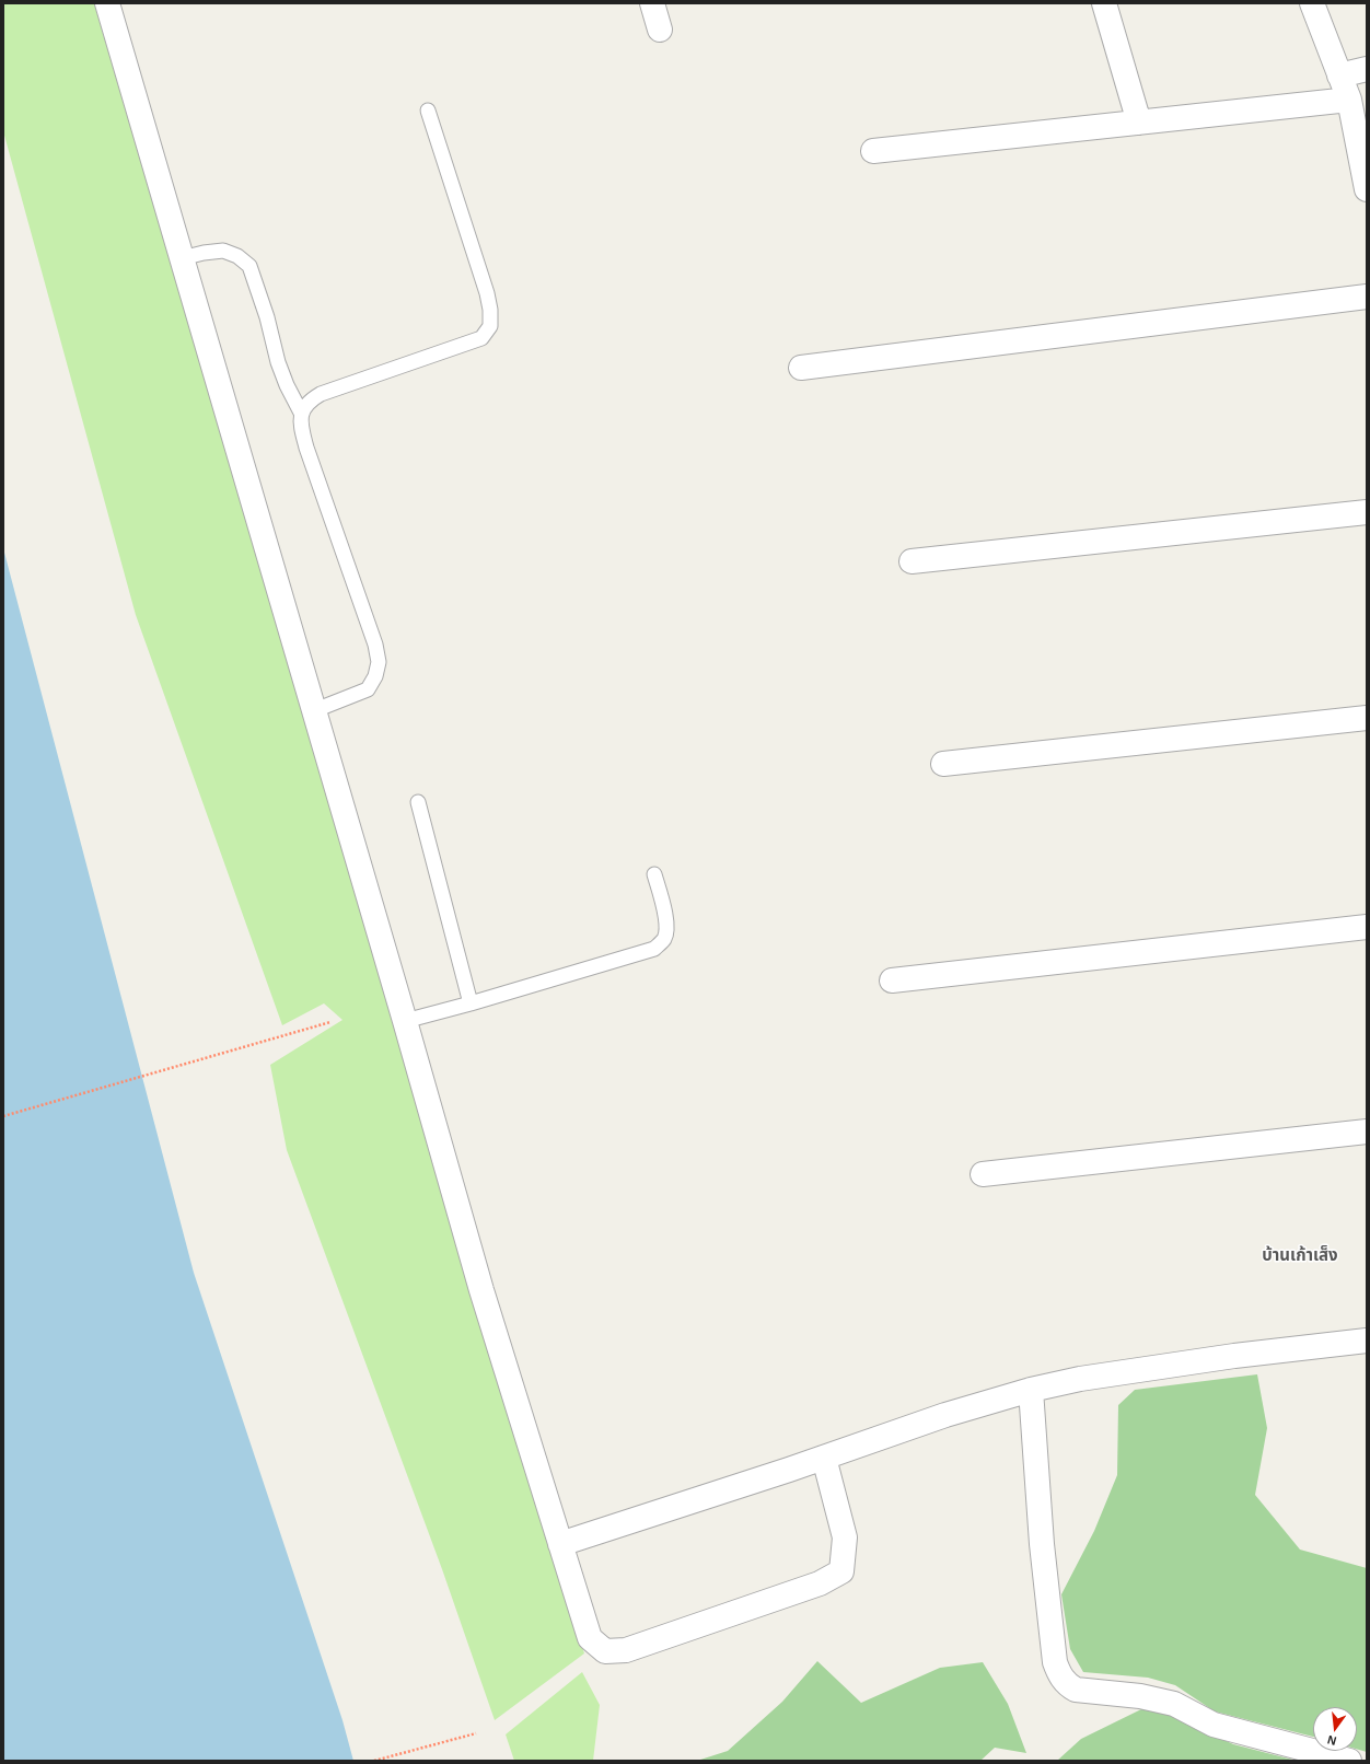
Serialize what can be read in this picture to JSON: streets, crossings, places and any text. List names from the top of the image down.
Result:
{
  "districts": ["บ้านเก้าเส็ง"],
  "north": "bottom"
}
